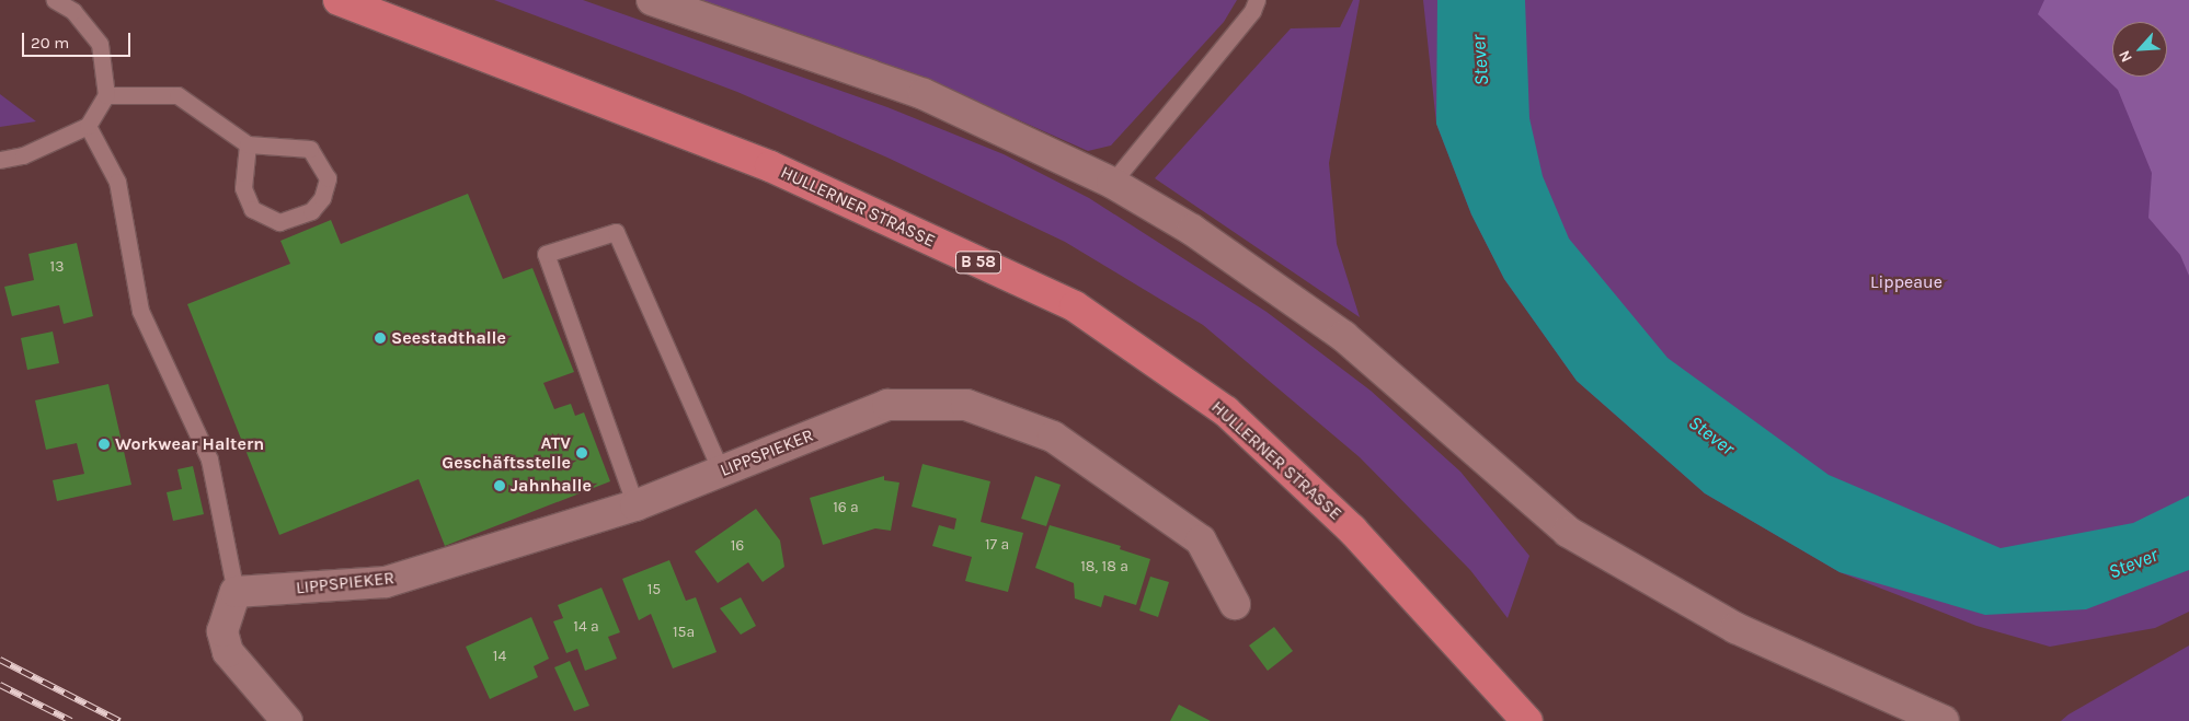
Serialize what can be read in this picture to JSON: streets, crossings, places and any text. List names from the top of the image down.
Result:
{
  "streets": {
    "main road": ["HULLERNER STRASSE", "B 58"],
    "street": ["LIPPSPIEKER"]
  },
  "water": ["Stever"],
  "parks": ["Lippeaue"],
  "places": [
    "Seestadthalle",
    "Workwear Haltern",
    "ATV Geschäftsstelle",
    "Jahnhalle"
  ],
  "house_numbers": [
    "13",
    "16 a",
    "17 a",
    "16",
    "18, 18 a",
    "15",
    "14 a",
    "15a",
    "14"
  ],
  "scale_bar": "20 m",
  "north": "bottom left"
}
